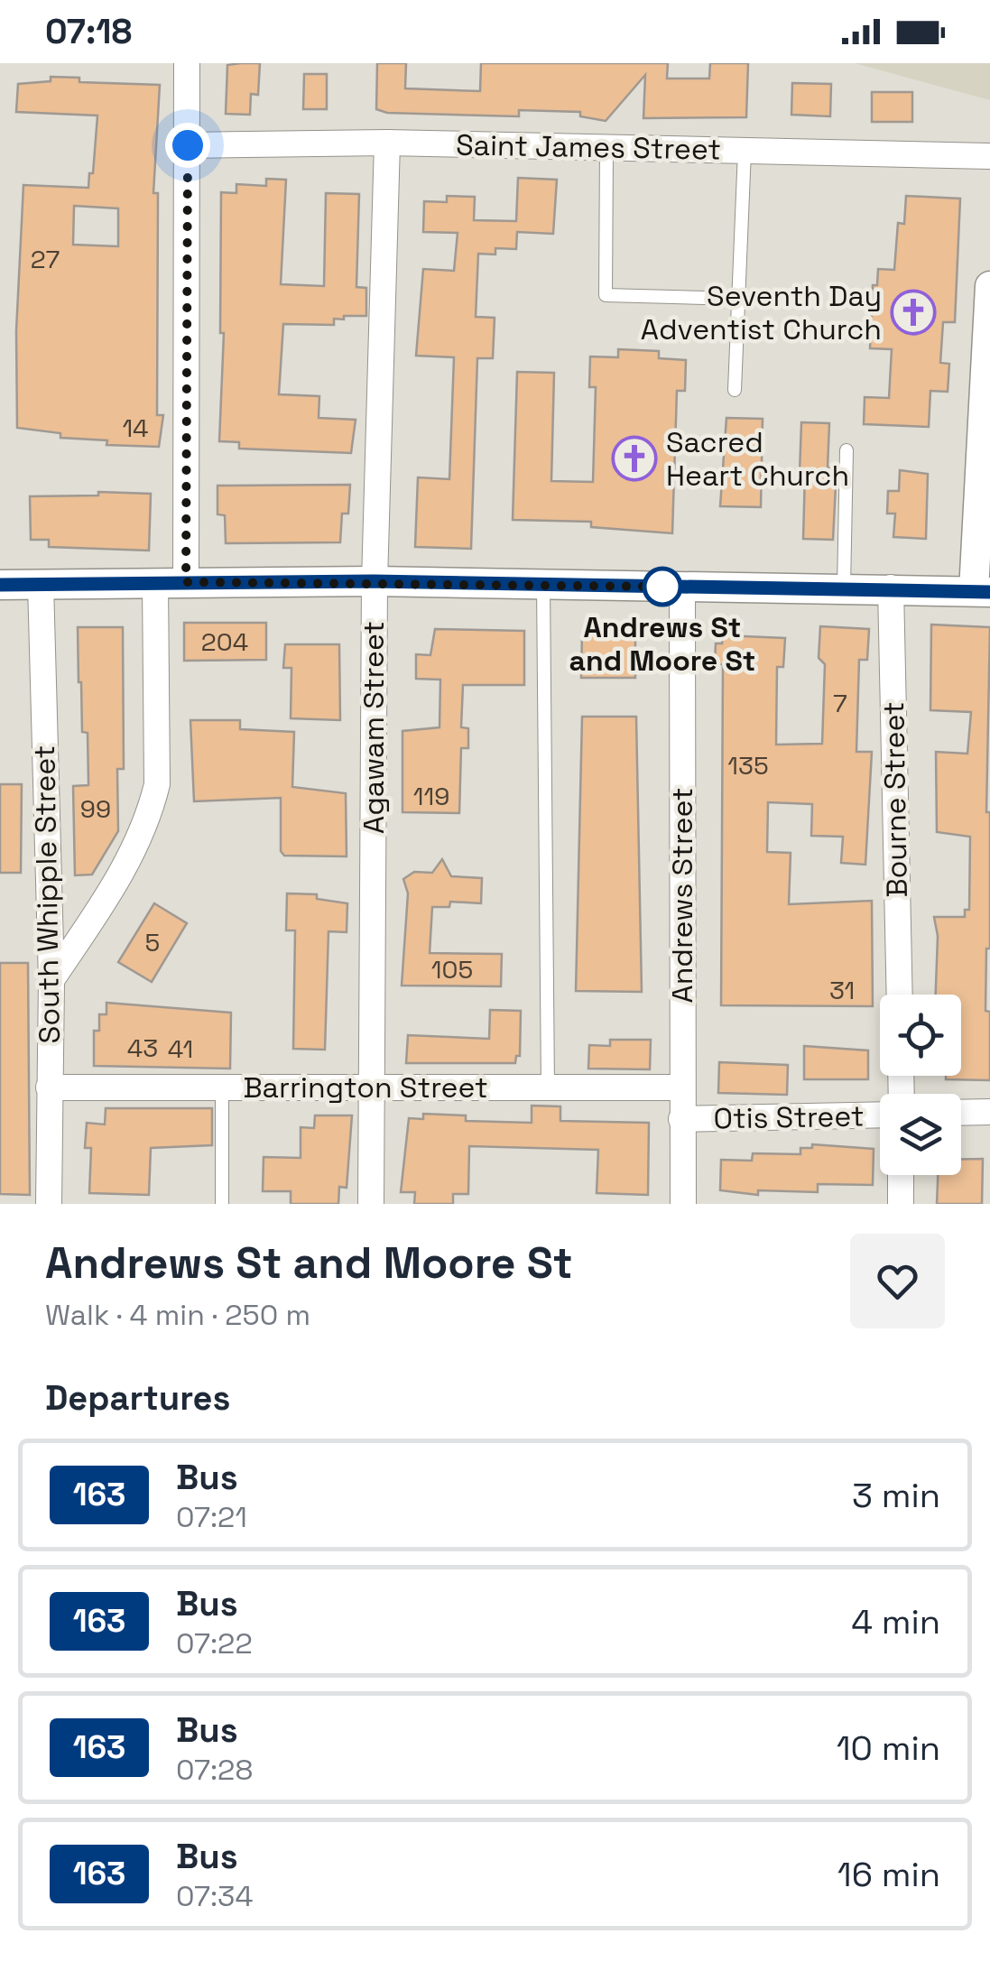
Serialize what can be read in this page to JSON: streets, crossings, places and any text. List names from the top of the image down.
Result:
{
  "streets": {
    "street": [
      "Saint James Street",
      "Agawam Street",
      "Bourne Street",
      "South Whipple Street",
      "Andrews Street",
      "Barrington Street",
      "Otis Street"
    ]
  },
  "crossings": [
    ["Saint James Street", "Agawam Street"],
    ["Agawam Street", "Barrington Street"],
    ["South Whipple Street", "Barrington Street"],
    ["Andrews Street", "Barrington Street"],
    ["Andrews Street", "Otis Street"]
  ],
  "places": {
    "church": ["Seventh Day Adventist Church", "Sacred Heart Church"],
    "other": ["Andrews St and Moore St"]
  },
  "lines": ["bus line 163"],
  "house_numbers": [
    "27",
    "14",
    "204",
    "7",
    "135",
    "119",
    "99",
    "5",
    "105",
    "31",
    "43",
    "41"
  ],
  "page": {
    "status": "07:18",
    "heading": [
      ["Andrews St and Moore St", "Walk · 4 min · 250 m"],
      "Departures"
    ],
    "list": [
      {
        "mark": "163",
        "name": "Bus",
        "note": "07:21",
        "value": "3 min"
      },
      {
        "mark": "163",
        "name": "Bus",
        "note": "07:22",
        "value": "4 min"
      },
      {
        "mark": "163",
        "name": "Bus",
        "note": "07:28",
        "value": "10 min"
      },
      {
        "mark": "163",
        "name": "Bus",
        "note": "07:34",
        "value": "16 min"
      }
    ]
  }
}
